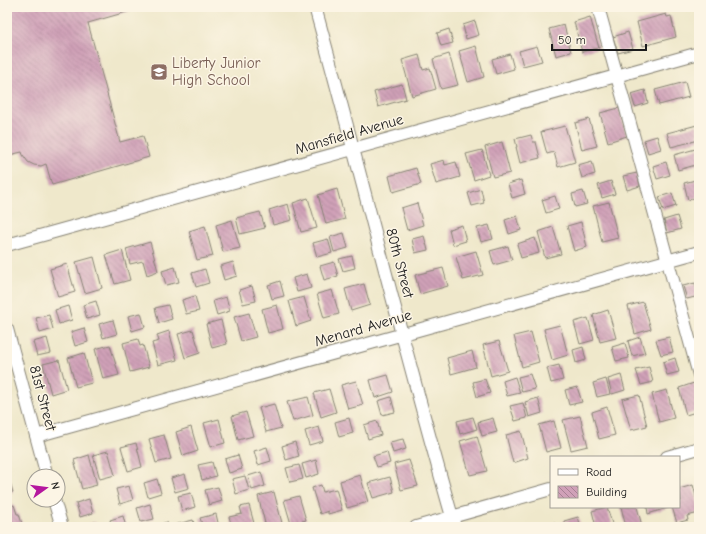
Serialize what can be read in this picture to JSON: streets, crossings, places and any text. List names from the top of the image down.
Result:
{
  "streets": {
    "street": [
      "Mansfield Avenue",
      "80th Street",
      "Menard Avenue",
      "81st Street"
    ]
  },
  "crossings": [
    ["Mansfield Avenue", "80th Street"],
    ["80th Street", "Menard Avenue"],
    ["Menard Avenue", "81st Street"]
  ],
  "places": {
    "school or university": ["Liberty Junior High School"]
  },
  "legend": ["Road", "Building"],
  "scale_bar": "50 m",
  "north": "right"
}
